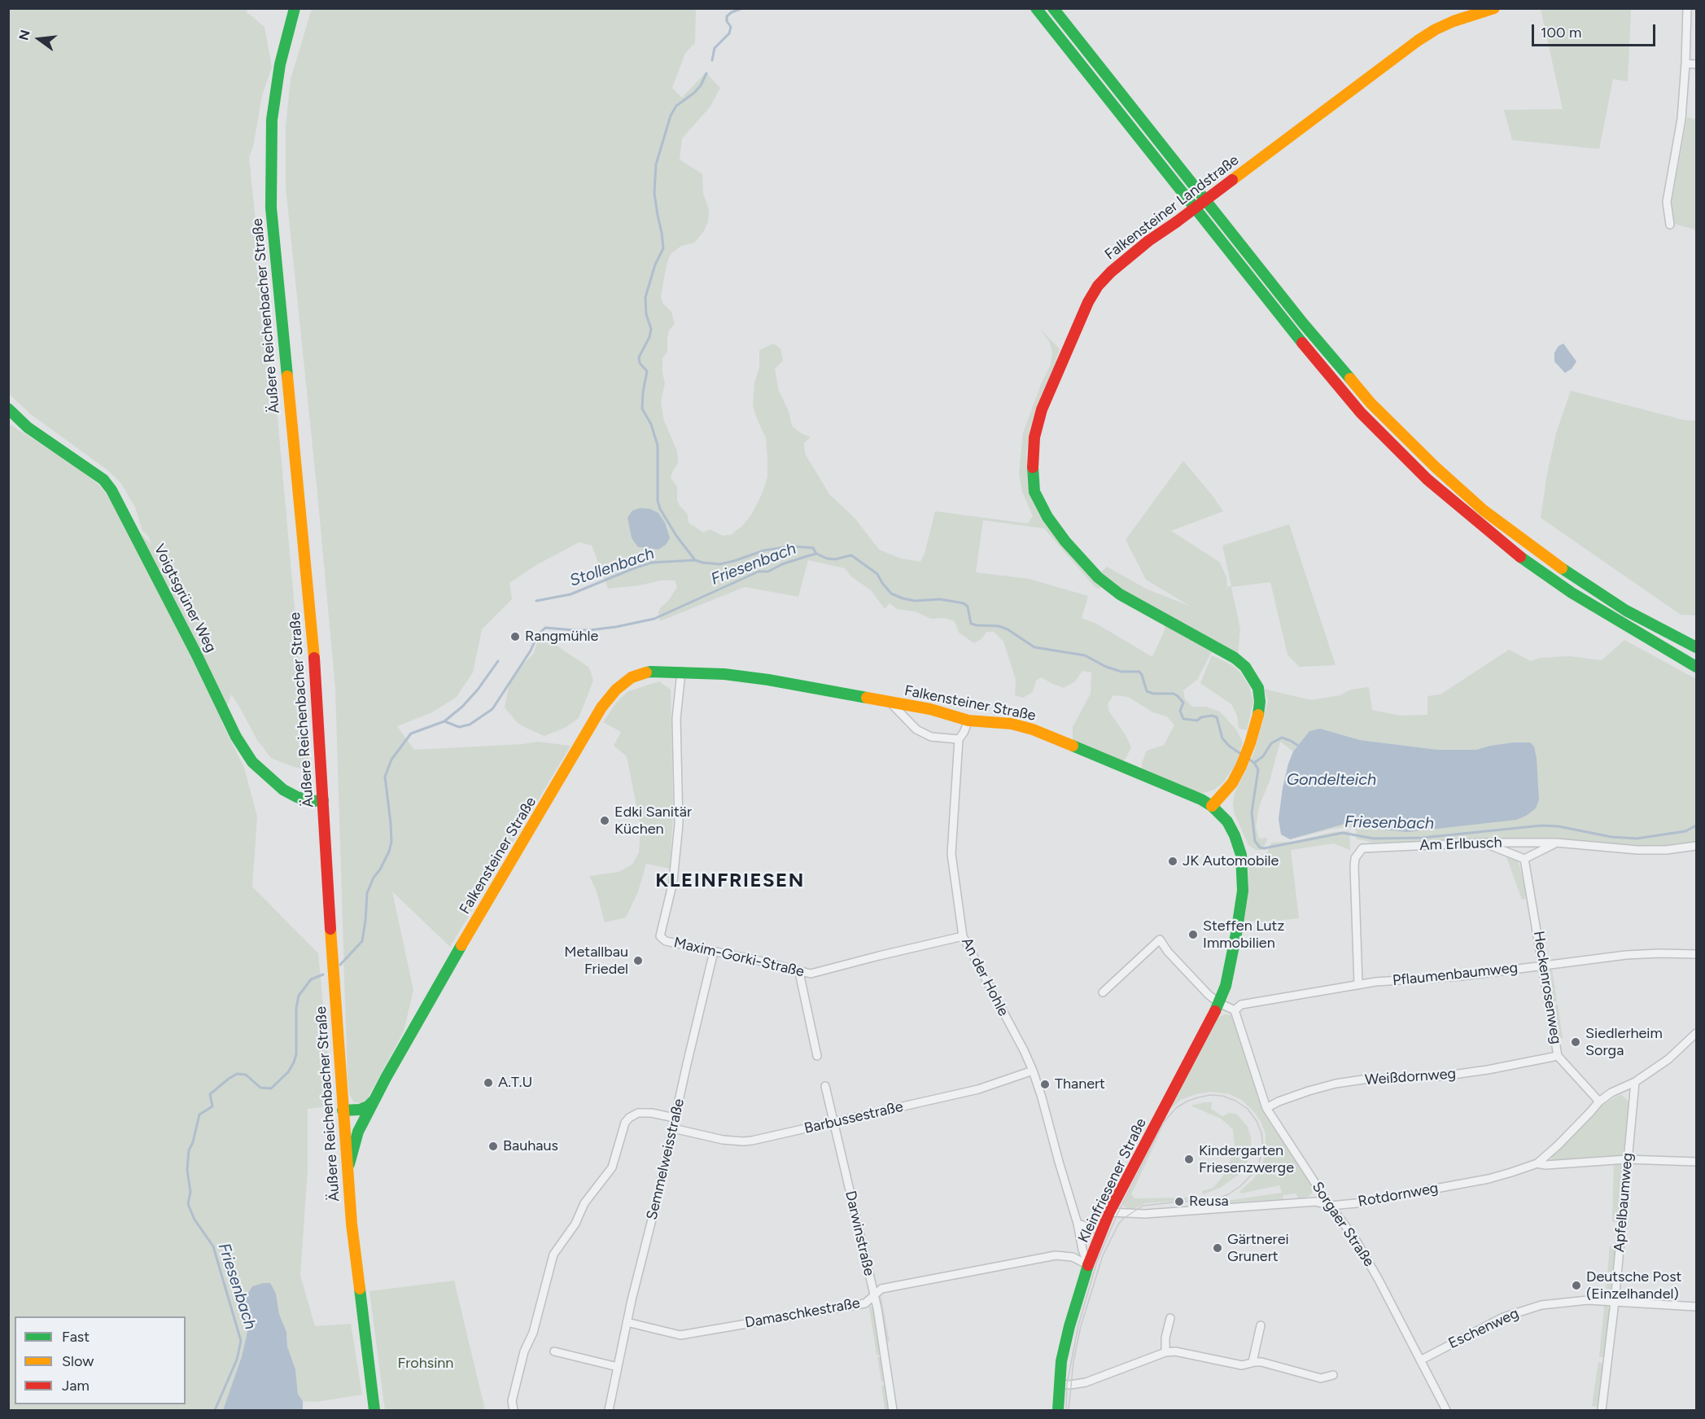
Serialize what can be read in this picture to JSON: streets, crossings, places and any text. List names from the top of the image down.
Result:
{
  "streets": {
    "main road": [
      "Falkensteiner Landstraße",
      "Äußere Reichenbacher Straße",
      "Voigtsgrüner Weg",
      "Falkensteiner Straße",
      "Kleinfriesener Straße"
    ],
    "street": [
      "Am Erlbusch",
      "Maxim-Gorki-Straße",
      "Pflaumenbaumweg",
      "An der Hohle",
      "Heckenrosenweg",
      "Weißdornweg",
      "Barbussestraße",
      "Semmelweisstraße",
      "Rotdornweg",
      "Apfelbaumweg",
      "Sorgaer Straße",
      "Darwinstraße",
      "Damaschkestraße",
      "Eschenweg"
    ]
  },
  "crossings": [
    ["Falkensteiner Landstraße", "Falkensteiner Straße"],
    ["Falkensteiner Landstraße", "Kleinfriesener Straße"],
    ["Äußere Reichenbacher Straße", "Voigtsgrüner Weg"],
    ["Äußere Reichenbacher Straße", "Falkensteiner Straße"],
    ["Falkensteiner Straße", "Maxim-Gorki-Straße"],
    ["Falkensteiner Straße", "An der Hohle"],
    ["Falkensteiner Straße", "Kleinfriesener Straße"],
    ["Am Erlbusch", "Pflaumenbaumweg"],
    ["Maxim-Gorki-Straße", "An der Hohle"],
    ["Maxim-Gorki-Straße", "Semmelweisstraße"],
    ["Pflaumenbaumweg", "Heckenrosenweg"],
    ["Pflaumenbaumweg", "Sorgaer Straße"],
    ["An der Hohle", "Barbussestraße"],
    ["An der Hohle", "Kleinfriesener Straße"],
    ["An der Hohle", "Damaschkestraße"],
    ["Heckenrosenweg", "Weißdornweg"],
    ["Heckenrosenweg", "Rotdornweg"],
    ["Weißdornweg", "Sorgaer Straße"],
    ["Barbussestraße", "Semmelweisstraße"],
    ["Barbussestraße", "Darwinstraße"],
    ["Semmelweisstraße", "Damaschkestraße"],
    ["Kleinfriesener Straße", "Rotdornweg"],
    ["Kleinfriesener Straße", "Damaschkestraße"],
    ["Rotdornweg", "Apfelbaumweg"],
    ["Rotdornweg", "Sorgaer Straße"],
    ["Apfelbaumweg", "Eschenweg"],
    ["Sorgaer Straße", "Eschenweg"],
    ["Darwinstraße", "Damaschkestraße"]
  ],
  "districts": ["KLEINFRIESEN"],
  "water": ["Friesenbach", "Stollenbach", "Gondelteich"],
  "parks": ["Frohsinn"],
  "places": [
    "Rangmühle",
    "Edki Sanitär Küchen",
    "JK Automobile",
    "Steffen Lutz Immobilien",
    "Metallbau Friedel",
    "Siedlerheim Sorga",
    "A.T.U",
    "Thanert",
    "Bauhaus",
    "Kindergarten Friesenzwerge",
    "Reusa",
    "Gärtnerei Grunert",
    "Deutsche Post (Einzelhandel)"
  ],
  "legend": ["Fast", "Slow", "Jam"],
  "scale_bar": "100 m",
  "north": "left"
}
